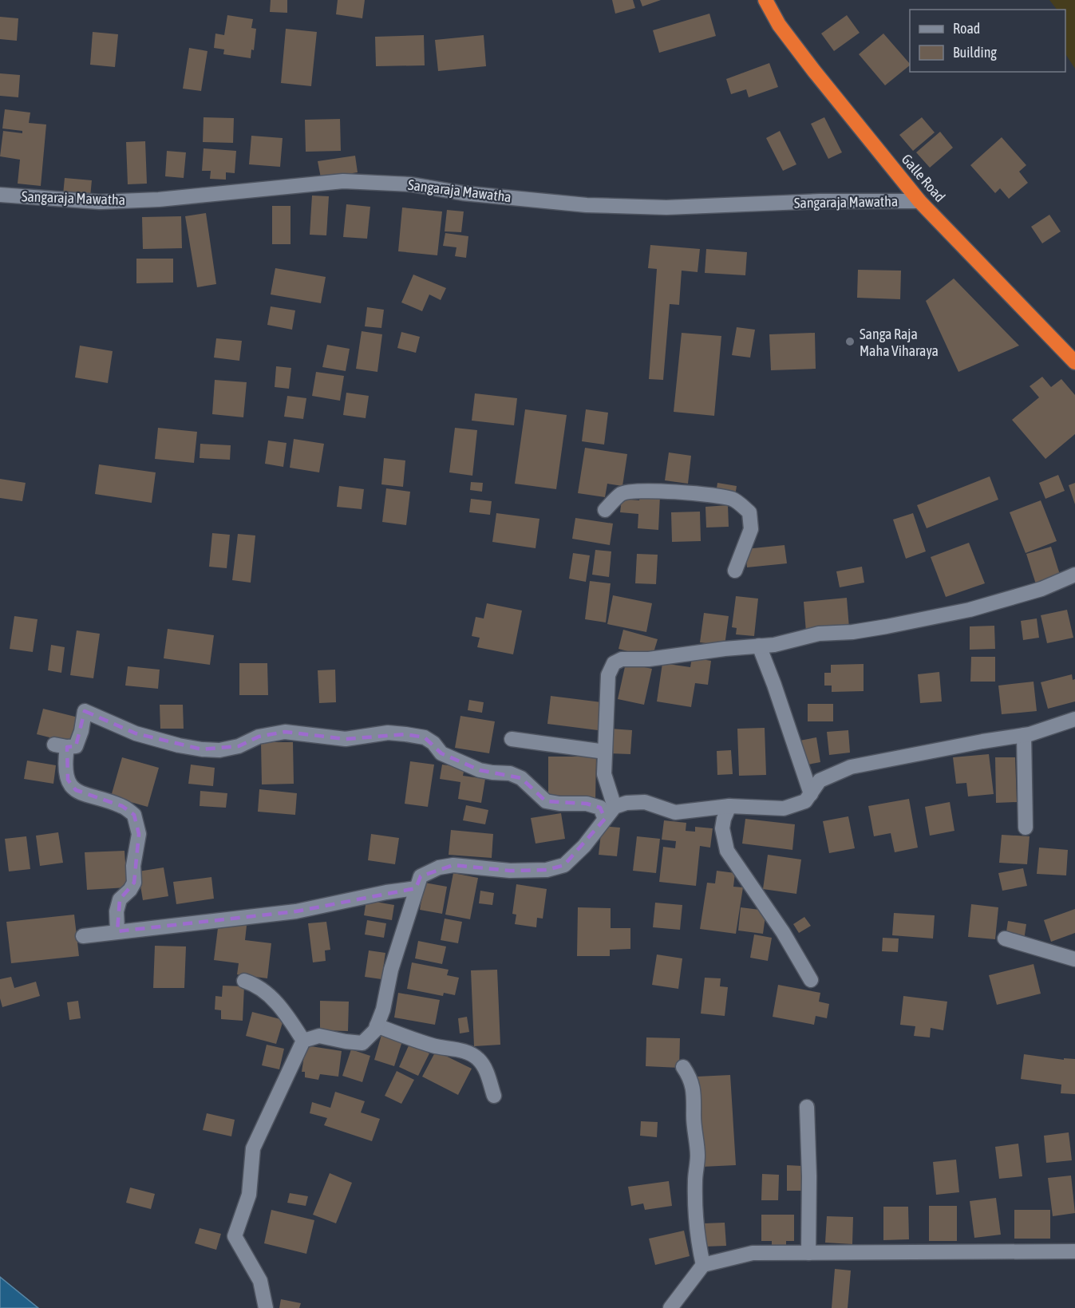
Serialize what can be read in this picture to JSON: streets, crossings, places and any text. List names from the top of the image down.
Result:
{
  "streets": {
    "highway": ["Galle Road"],
    "street": ["Sangaraja Mawatha"]
  },
  "crossings": [
    ["Galle Road", "Sangaraja Mawatha"]
  ],
  "places": ["Sanga Raja Maha Viharaya"],
  "legend": ["Road", "Building"]
}
